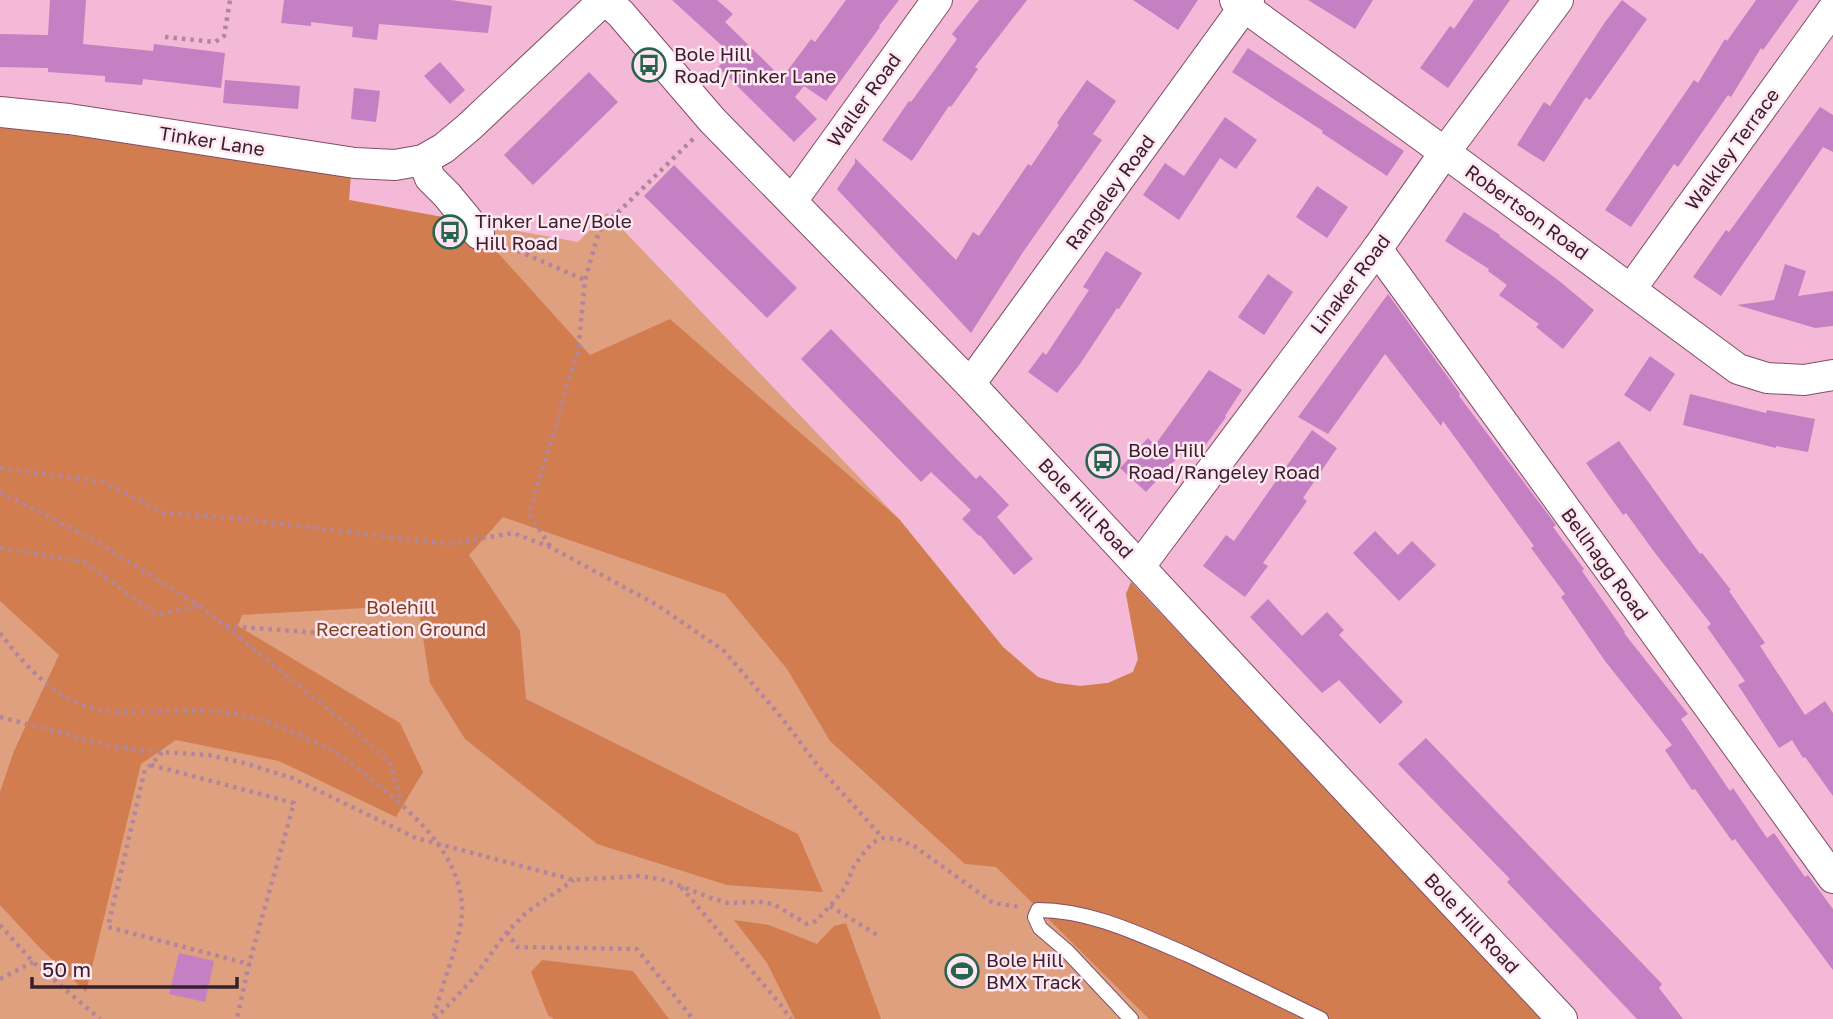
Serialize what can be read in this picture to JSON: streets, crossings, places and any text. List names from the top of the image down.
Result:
{
  "streets": {
    "street": [
      "Waller Road",
      "Tinker Lane",
      "Walkley Terrace",
      "Rangeley Road",
      "Robertson Road",
      "Linaker Road",
      "Bole Hill Road",
      "Bellhagg Road"
    ]
  },
  "crossings": [
    ["Waller Road", "Bole Hill Road"],
    ["Tinker Lane", "Bole Hill Road"],
    ["Walkley Terrace", "Robertson Road"],
    ["Rangeley Road", "Robertson Road"],
    ["Rangeley Road", "Bole Hill Road"],
    ["Robertson Road", "Linaker Road"],
    ["Linaker Road", "Bole Hill Road"],
    ["Linaker Road", "Bellhagg Road"]
  ],
  "parks": ["Bolehill Recreation Ground"],
  "places": {
    "bus stop": ["Bole Hill Road/Tinker Lane", "Tinker Lane/Bole Hill Road", "Bole Hill Road/Rangeley Road"],
    "sports": ["Bole Hill BMX Track"]
  },
  "scale_bar": "50 m"
}
